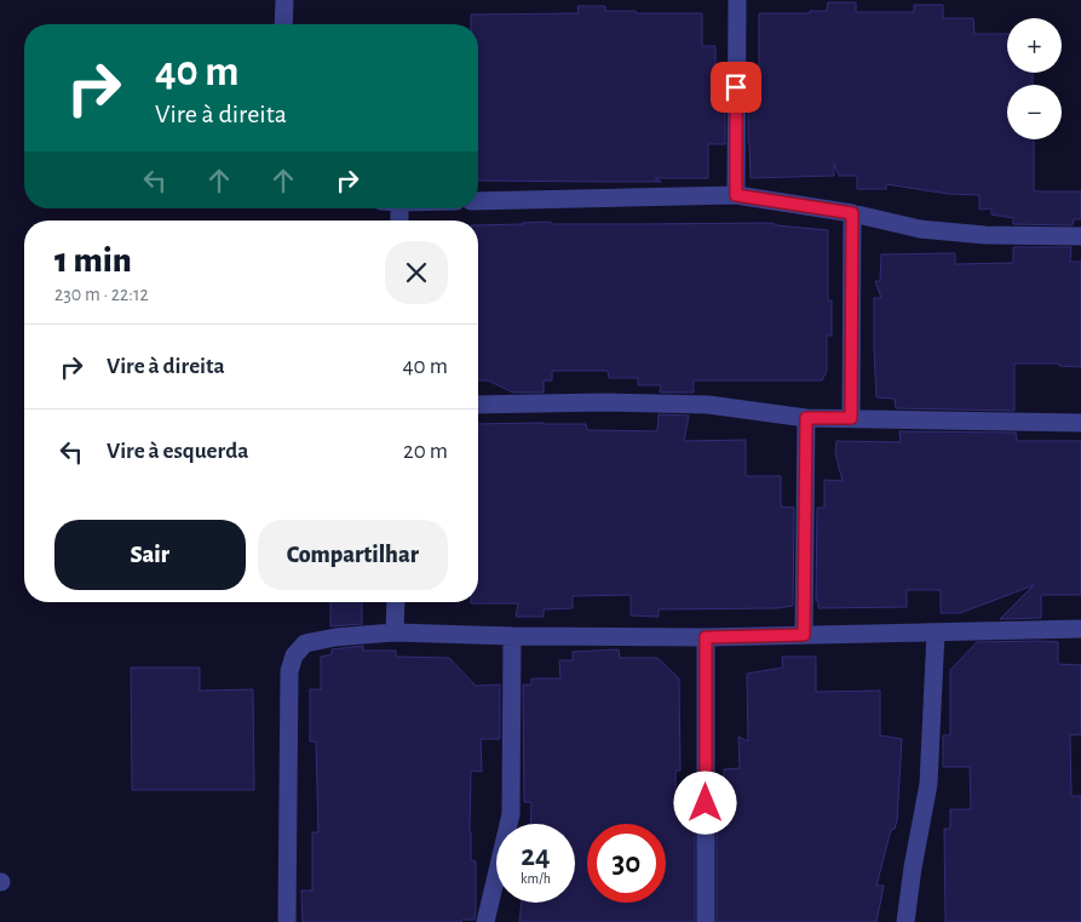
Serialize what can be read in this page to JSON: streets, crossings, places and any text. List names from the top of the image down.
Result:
{
  "page": {
    "map_buttons": ["+", "−"],
    "turn": ["40 m", "Vire à direita"],
    "heading": ["1 min", "230 m · 22:12"],
    "list": [
      {
        "name": "Vire à direita",
        "value": "40 m"
      },
      {
        "name": "Vire à esquerda",
        "value": "20 m"
      }
    ],
    "buttons": ["Sair", "Compartilhar"],
    "speed": "24 km/h",
    "limit": "30"
  }
}
